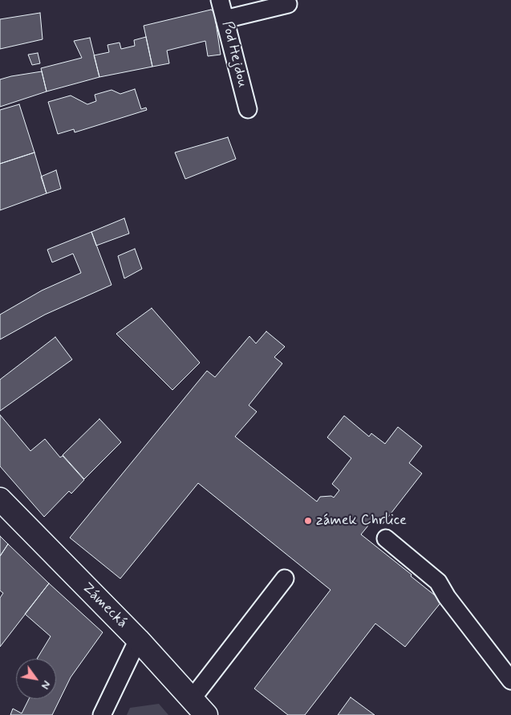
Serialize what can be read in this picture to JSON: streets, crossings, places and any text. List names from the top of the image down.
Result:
{
  "streets": {
    "street": ["Zámecká"],
    "lane": ["Pod Hejdou"]
  },
  "places": ["zámek Chrlice"],
  "north": "bottom right"
}
